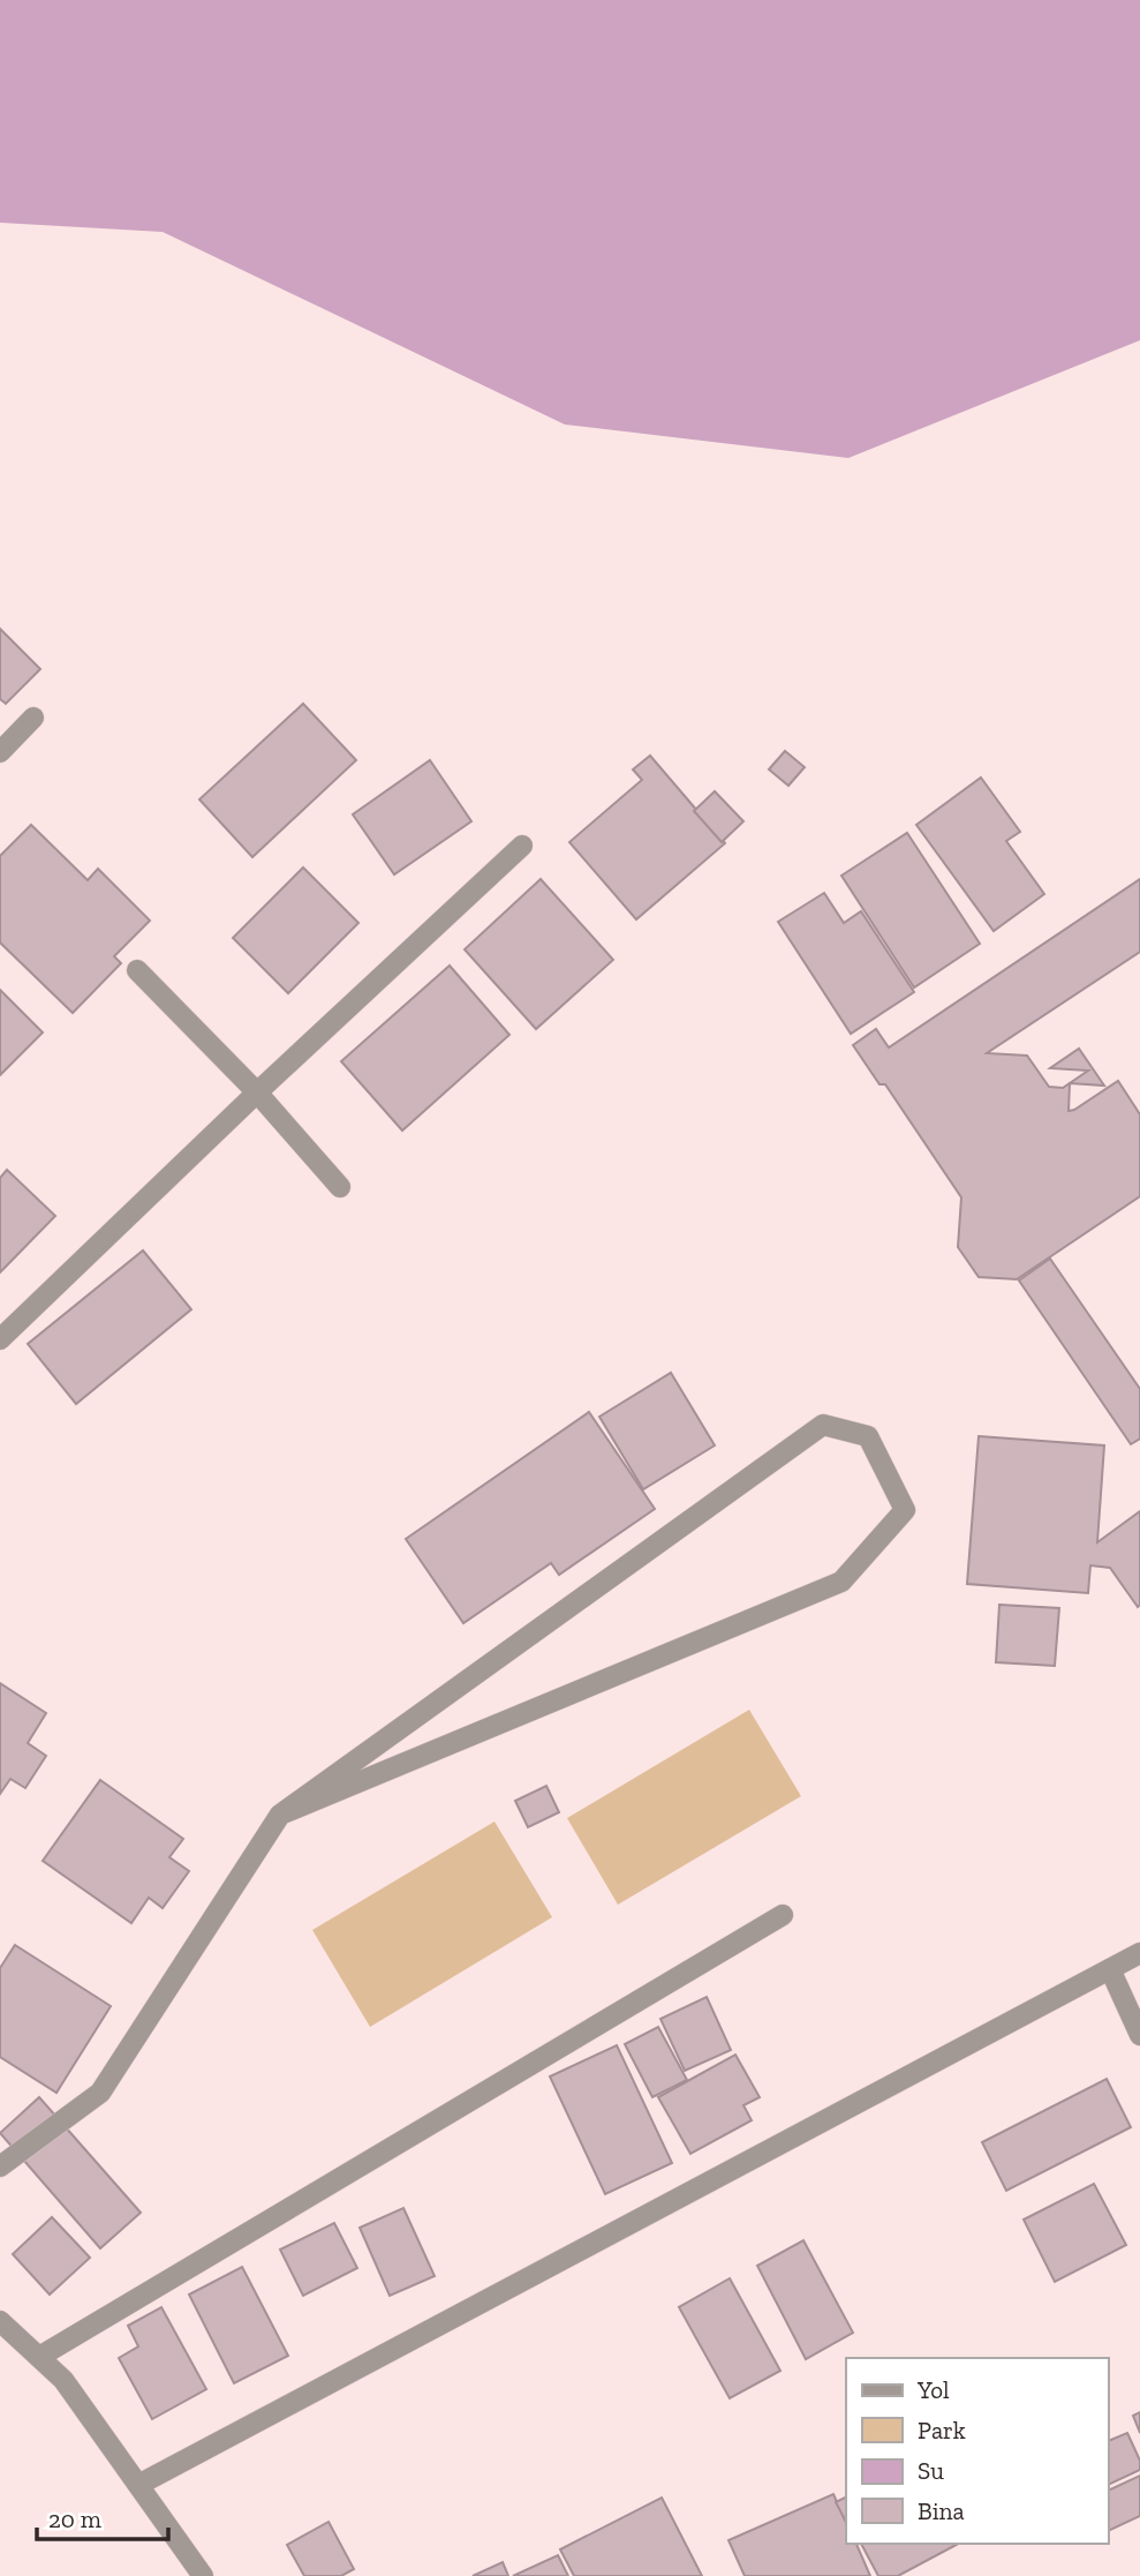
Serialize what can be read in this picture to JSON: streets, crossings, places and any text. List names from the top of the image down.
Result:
{
  "legend": [
    "Yol",
    "Park",
    "Su",
    "Bina"
  ],
  "scale_bar": "20 m"
}
